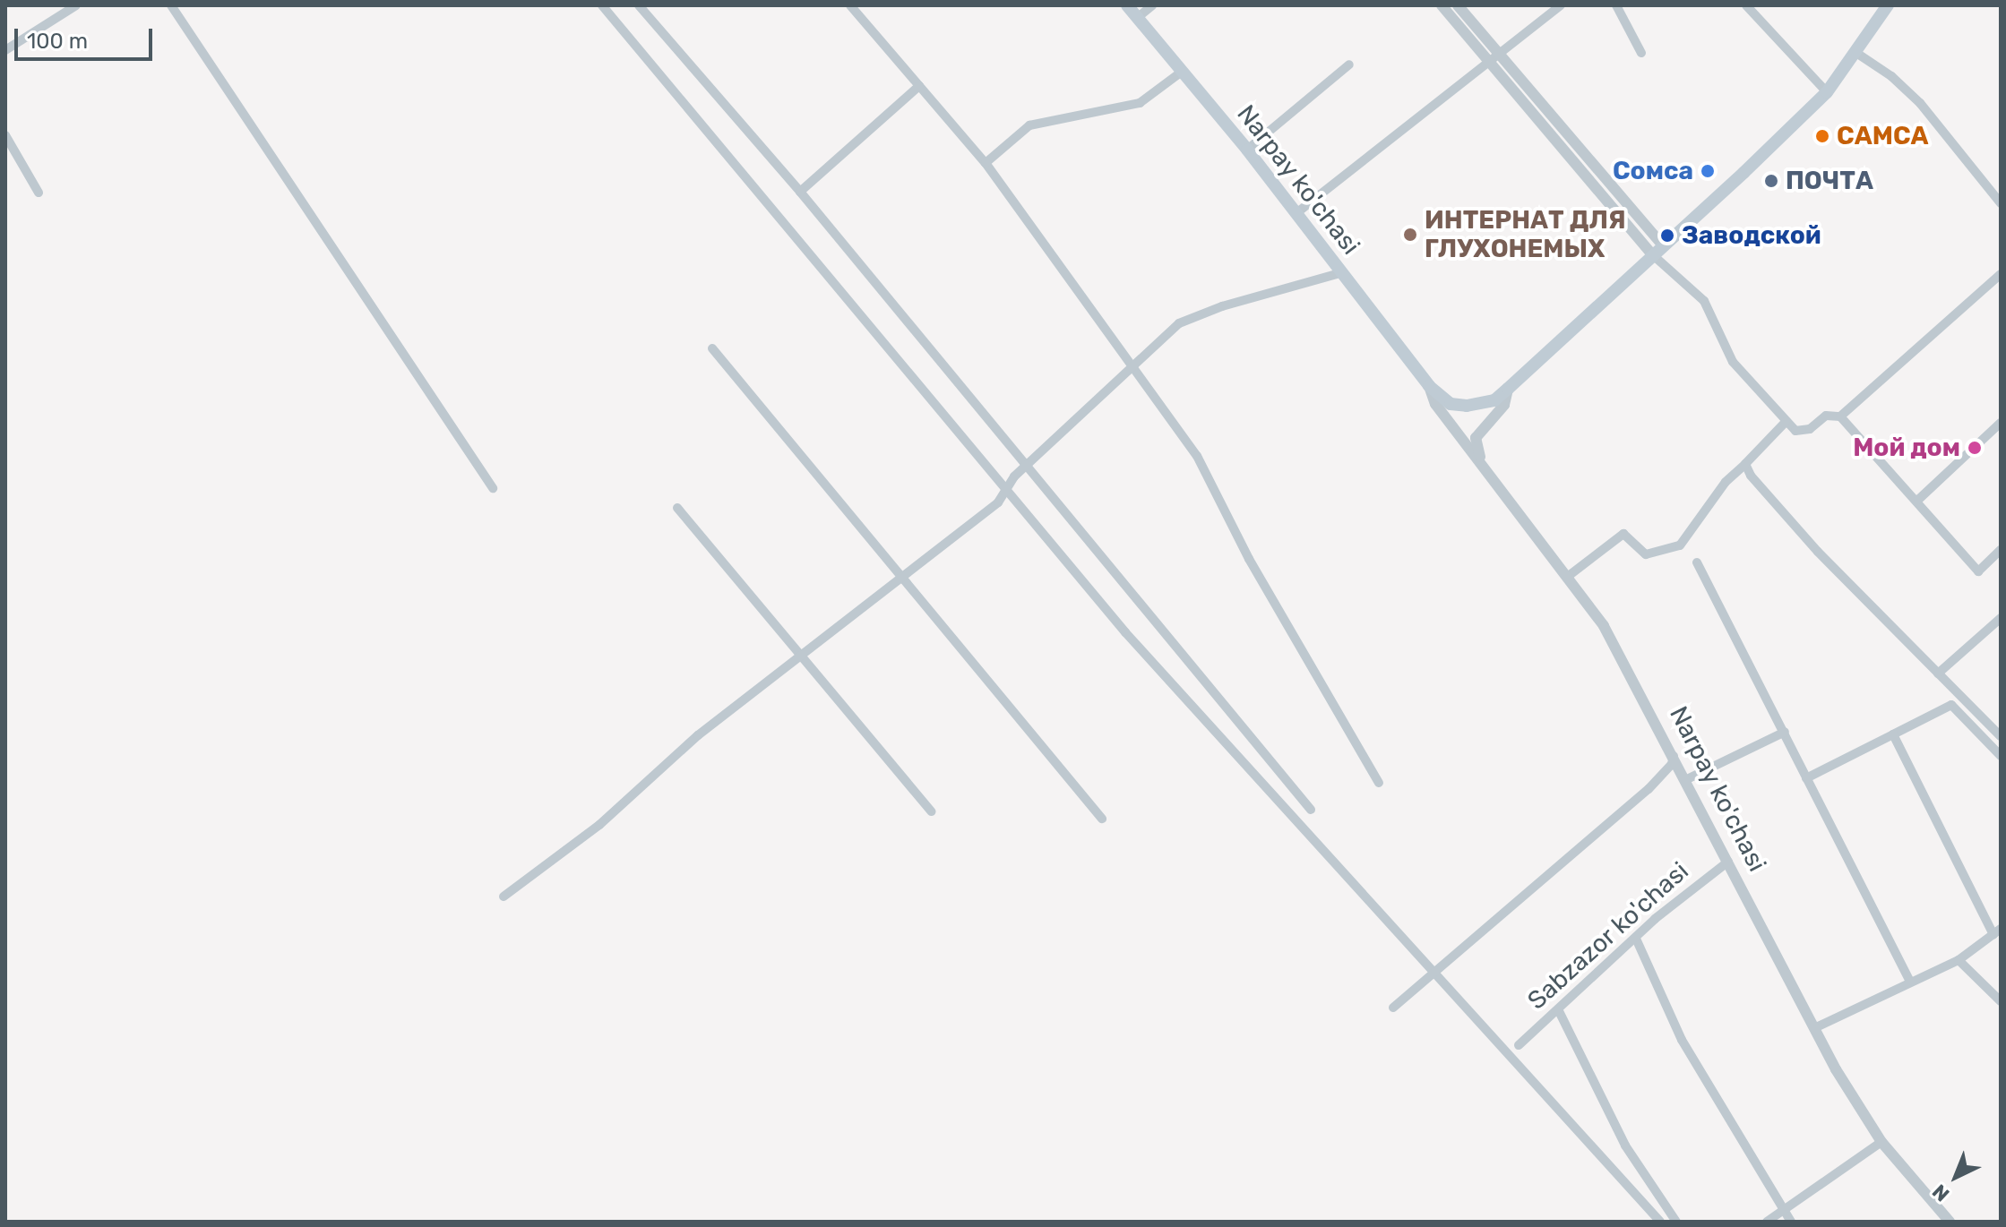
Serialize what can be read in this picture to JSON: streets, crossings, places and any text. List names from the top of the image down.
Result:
{
  "streets": {
    "main road": ["Narpay ko'chasi"],
    "street": ["Sabzazor ko'chasi"]
  },
  "crossings": [
    ["Narpay ko'chasi", "Sabzazor ko'chasi"]
  ],
  "places": [
    "САМСА",
    "Сомса",
    "ПОЧТА",
    "ИНТЕРНАТ ДЛЯ ГЛУХОНЕМЫХ",
    "Заводской",
    "Мой дом"
  ],
  "scale_bar": "100 m",
  "north": "bottom left"
}
